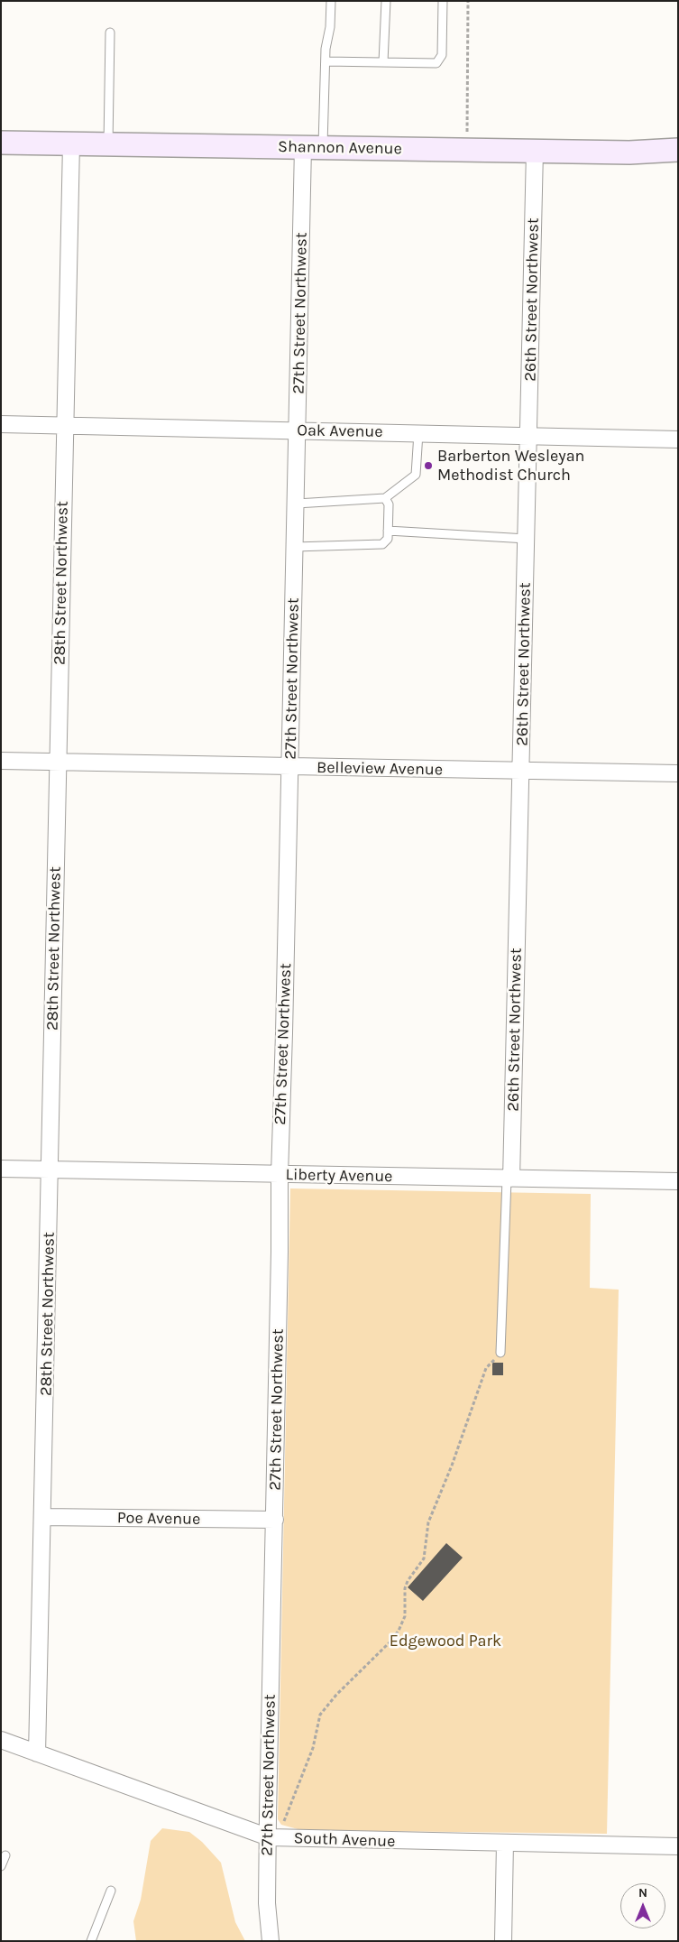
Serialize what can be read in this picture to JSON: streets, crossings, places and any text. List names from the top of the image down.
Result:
{
  "streets": {
    "street": [
      "Shannon Avenue",
      "26th Street Northwest",
      "27th Street Northwest",
      "Oak Avenue",
      "28th Street Northwest",
      "Belleview Avenue",
      "Liberty Avenue",
      "Poe Avenue",
      "South Avenue"
    ]
  },
  "crossings": [
    ["Shannon Avenue", "26th Street Northwest"],
    ["Shannon Avenue", "27th Street Northwest"],
    ["Shannon Avenue", "28th Street Northwest"],
    ["26th Street Northwest", "Oak Avenue"],
    ["26th Street Northwest", "Belleview Avenue"],
    ["26th Street Northwest", "Liberty Avenue"],
    ["27th Street Northwest", "Oak Avenue"],
    ["27th Street Northwest", "Belleview Avenue"],
    ["27th Street Northwest", "Liberty Avenue"],
    ["27th Street Northwest", "Poe Avenue"],
    ["27th Street Northwest", "South Avenue"],
    ["Oak Avenue", "28th Street Northwest"],
    ["28th Street Northwest", "Belleview Avenue"],
    ["28th Street Northwest", "Liberty Avenue"],
    ["28th Street Northwest", "Poe Avenue"],
    ["28th Street Northwest", "South Avenue"]
  ],
  "parks": ["Edgewood Park"],
  "places": ["Barberton Wesleyan Methodist Church"],
  "north": "top"
}
